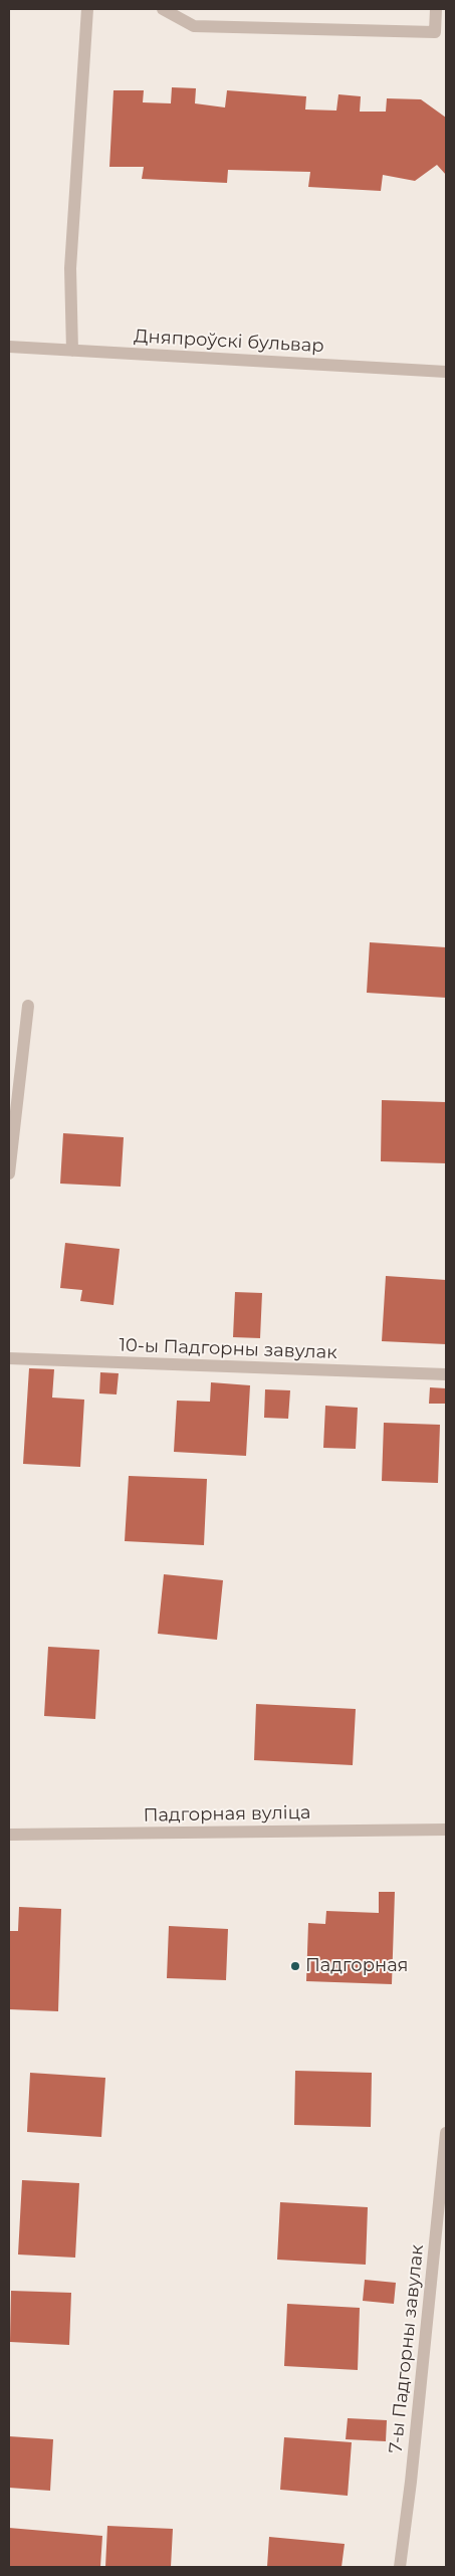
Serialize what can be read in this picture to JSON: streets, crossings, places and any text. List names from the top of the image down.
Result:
{
  "streets": {
    "street": [
      "Дняпроўскі бульвар",
      "10-ы Падгорны завулак",
      "Падгорная вуліца",
      "7-ы Падгорны завулак"
    ]
  },
  "places": ["Падгорная"]
}
